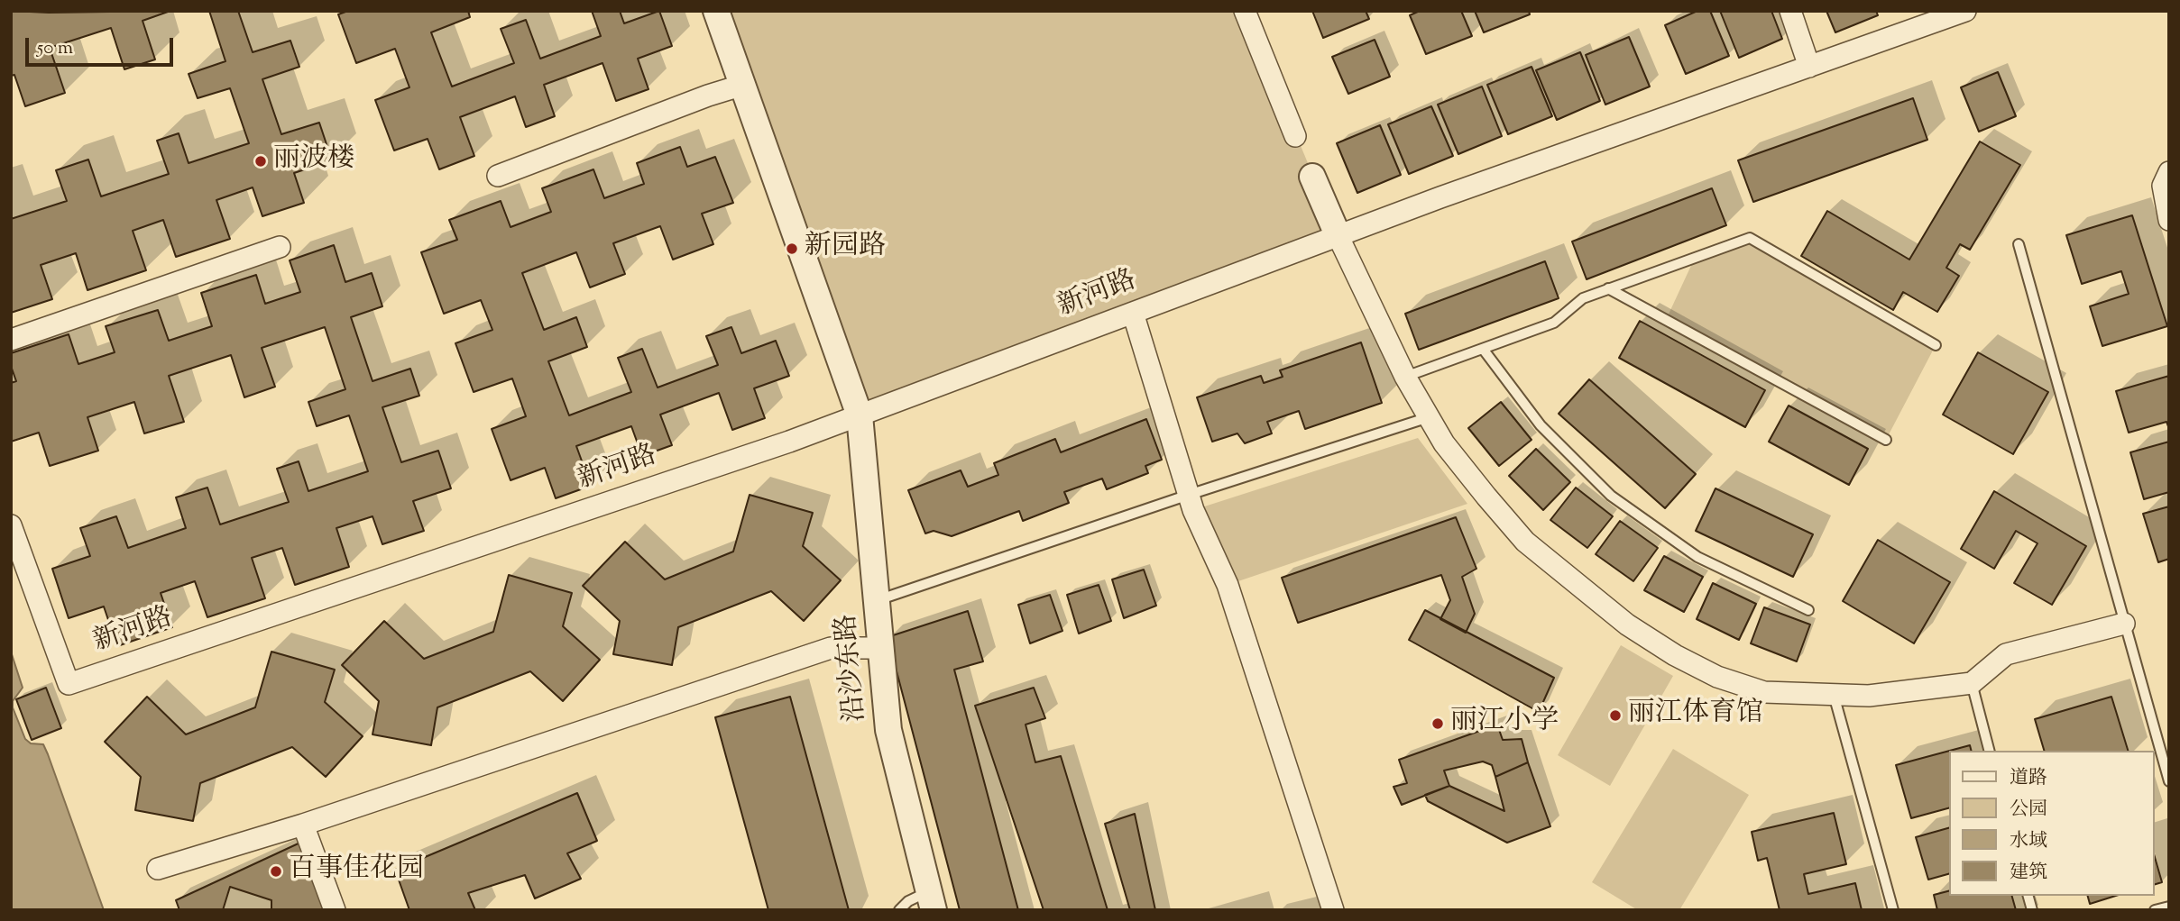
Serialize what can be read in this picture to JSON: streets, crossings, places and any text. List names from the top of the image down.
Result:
{
  "streets": {
    "street": ["新河路", "沿沙东路"]
  },
  "crossings": [
    ["新河路", "沿沙东路"]
  ],
  "places": [
    "丽波楼",
    "新园路",
    "丽江体育馆",
    "丽江小学",
    "百事佳花园"
  ],
  "legend": [
    "道路",
    "公园",
    "水域",
    "建筑"
  ],
  "scale_bar": "50 m"
}
